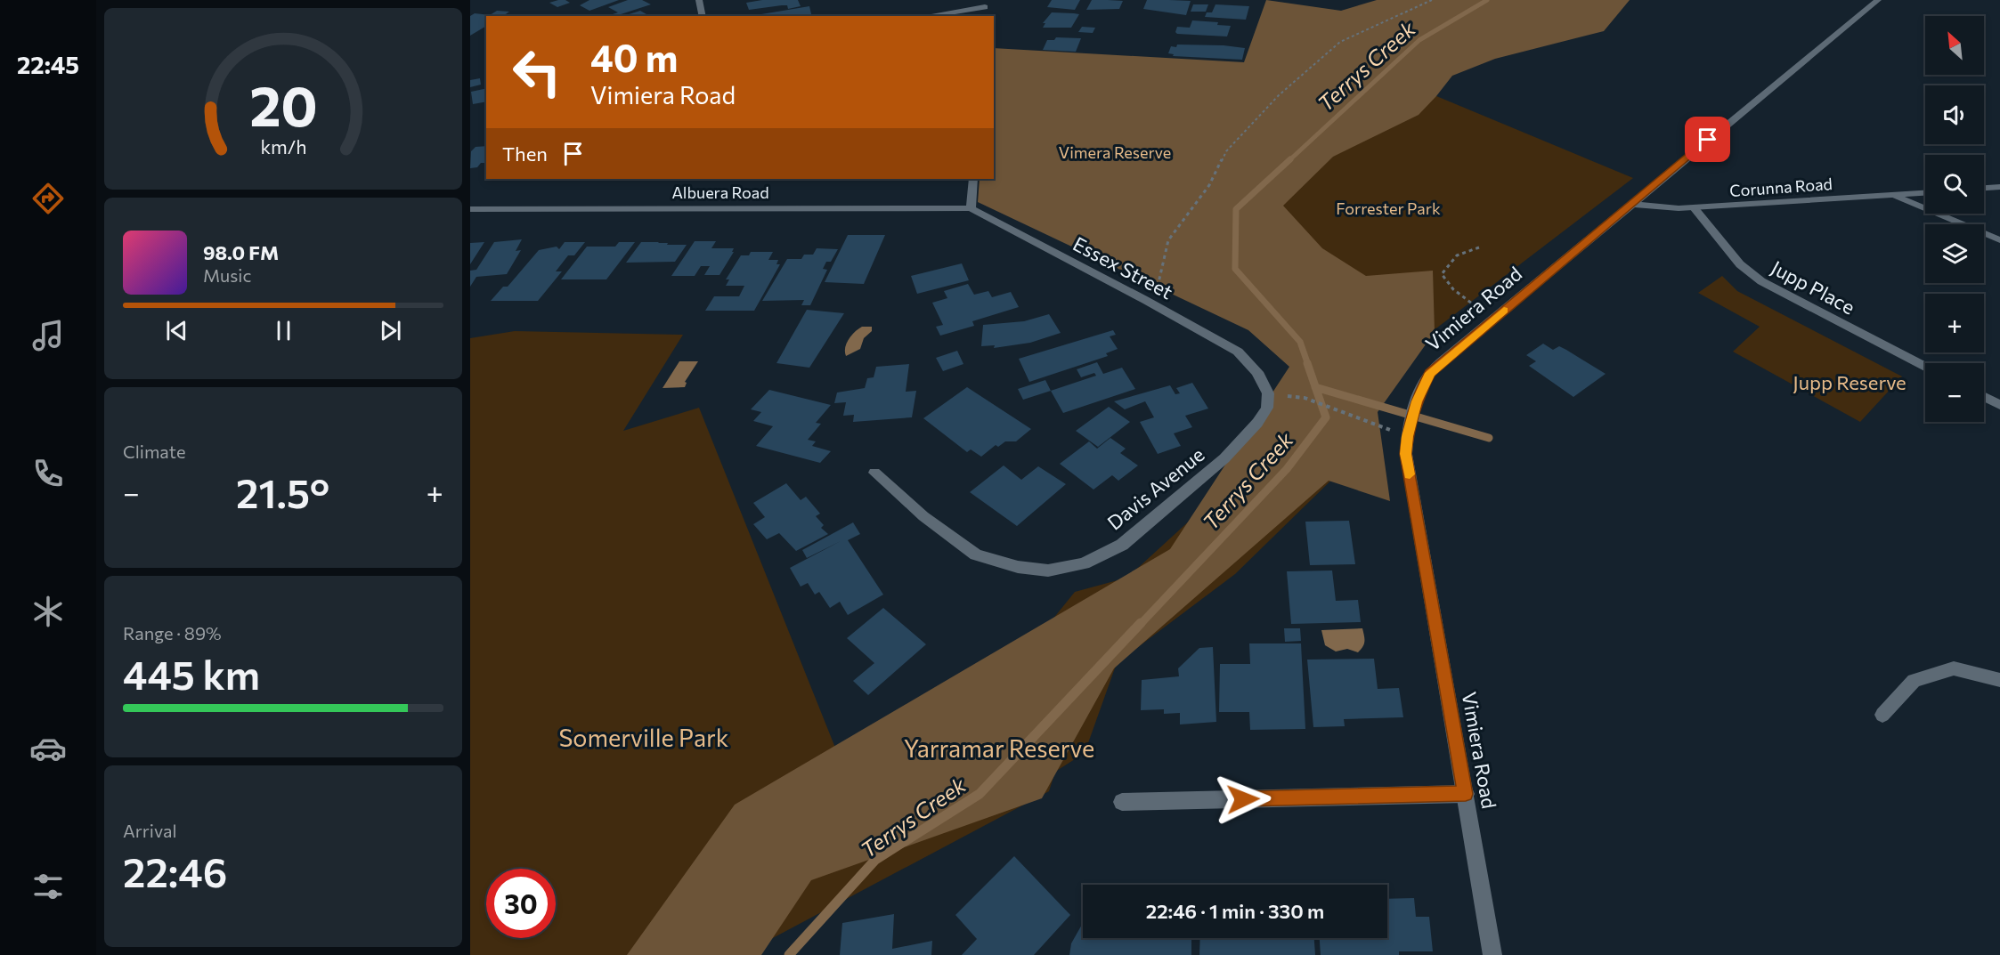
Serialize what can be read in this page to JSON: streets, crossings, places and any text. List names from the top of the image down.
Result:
{
  "streets": {
    "street": [
      "Corunna Road",
      "Albuera Road",
      "Essex Street",
      "Jupp Place",
      "Vimiera Road",
      "Davis Avenue"
    ]
  },
  "crossings": [
    ["Corunna Road", "Jupp Place"],
    ["Corunna Road", "Vimiera Road"],
    ["Albuera Road", "Essex Street"],
    ["Essex Street", "Davis Avenue"]
  ],
  "water": ["Terrys Creek"],
  "parks": [
    "Vimera Reserve",
    "Forrester Park",
    "Jupp Reserve",
    "Somerville Park",
    "Yarramar Reserve"
  ],
  "north": "top left",
  "page": {
    "tabs": "22:45",
    "map_buttons": ["+", "−"],
    "turn": ["40 m", "Vimiera Road"],
    "then": "Then",
    "song": ["98.0 FM", "Music"],
    "tile": [
      "Climate",
      ["Range · 89%", "445 km"],
      ["Arrival", "22:46"]
    ],
    "heat": ["−", "21.5°", "+"],
    "limit": "30",
    "trip": "22:46 · 1 min · 330 m",
    "gauge": ["20", "km/h"]
  }
}
